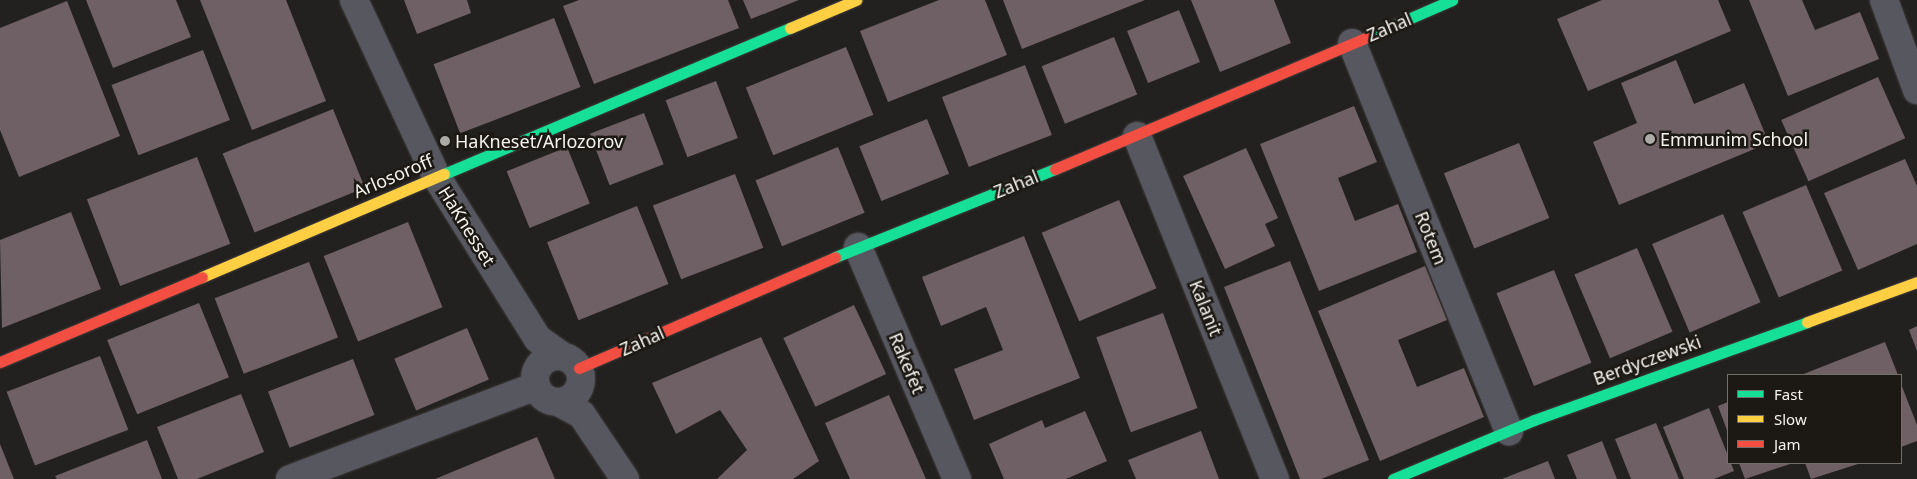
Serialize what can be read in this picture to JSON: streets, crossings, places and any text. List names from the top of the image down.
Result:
{
  "streets": {
    "street": [
      "Zahal",
      "Arlosoroff",
      "HaKnesset",
      "Rotem",
      "Kalanit",
      "Berdyczewski",
      "Rakefet"
    ]
  },
  "crossings": [
    ["Zahal", "Rotem"],
    ["Zahal", "Kalanit"],
    ["Zahal", "Rakefet"],
    ["Arlosoroff", "HaKnesset"],
    ["Rotem", "Berdyczewski"]
  ],
  "places": ["Emmunim School", "HaKneset/Arlozorov"],
  "legend": ["Fast", "Slow", "Jam"]
}
